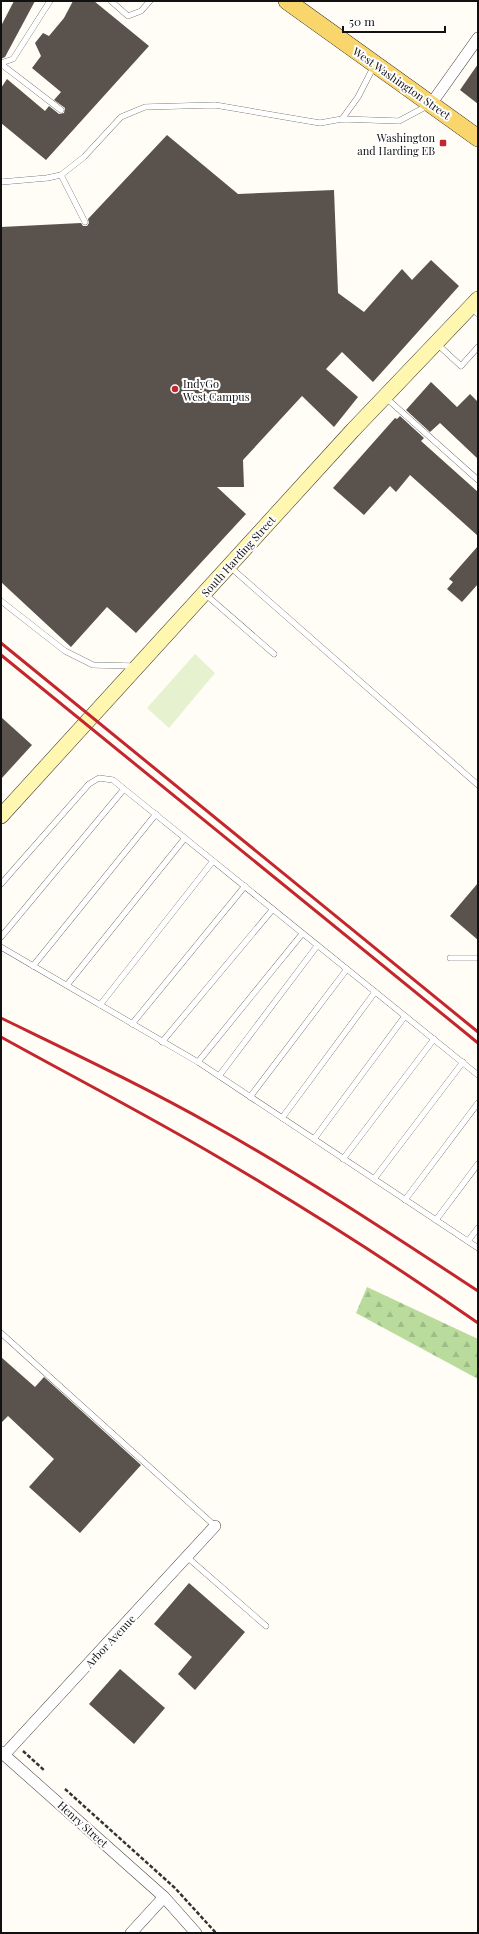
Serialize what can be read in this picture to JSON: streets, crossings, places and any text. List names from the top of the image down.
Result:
{
  "streets": {
    "main road": ["West Washington Street"],
    "street": ["South Harding Street", "Arbor Avenue", "Henry Street"]
  },
  "crossings": [
    ["Arbor Avenue", "Henry Street"]
  ],
  "places": {
    "transit": ["Washington and Harding EB"],
    "other": ["IndyGo West Campus"]
  },
  "scale_bar": "50 m"
}
